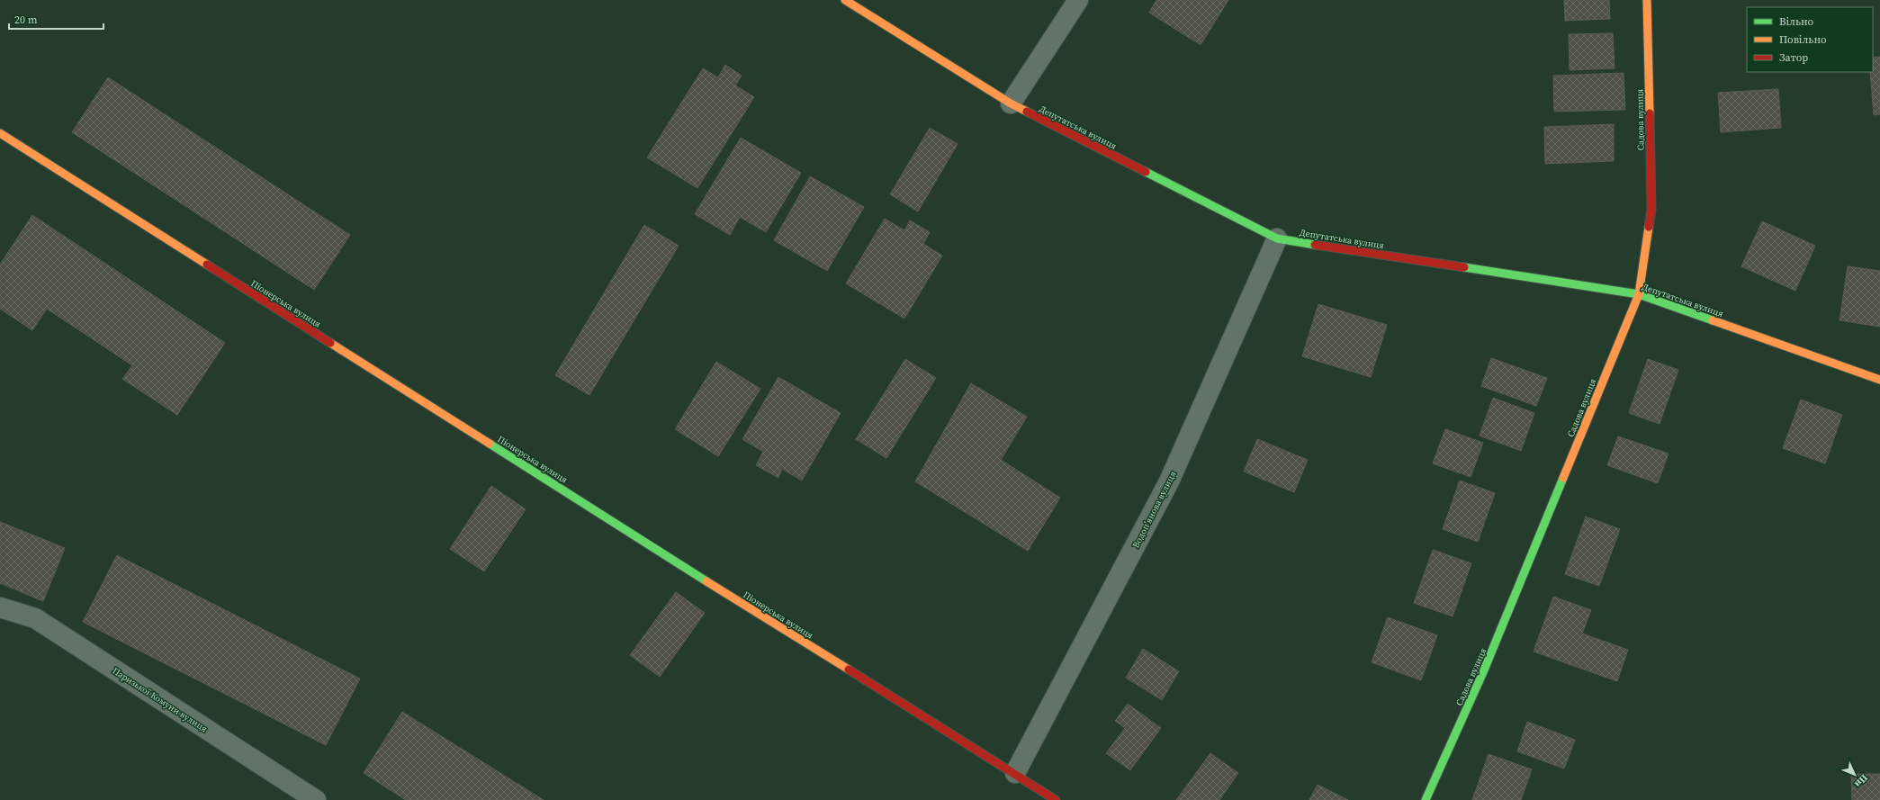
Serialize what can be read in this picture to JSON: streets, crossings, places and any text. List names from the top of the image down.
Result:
{
  "streets": {
    "street": [
      "Садова вулиця",
      "Депутатська вулиця",
      "Піонерська вулиця",
      "Водоп’янова вулиця",
      "Паризької Комуни вулиця"
    ]
  },
  "crossings": [
    ["Садова вулиця", "Депутатська вулиця"],
    ["Депутатська вулиця", "Водоп’янова вулиця"],
    ["Піонерська вулиця", "Водоп’янова вулиця"]
  ],
  "legend": ["Вільно", "Повільно", "Затор"],
  "scale_bar": "20 m",
  "north": "bottom right"
}
